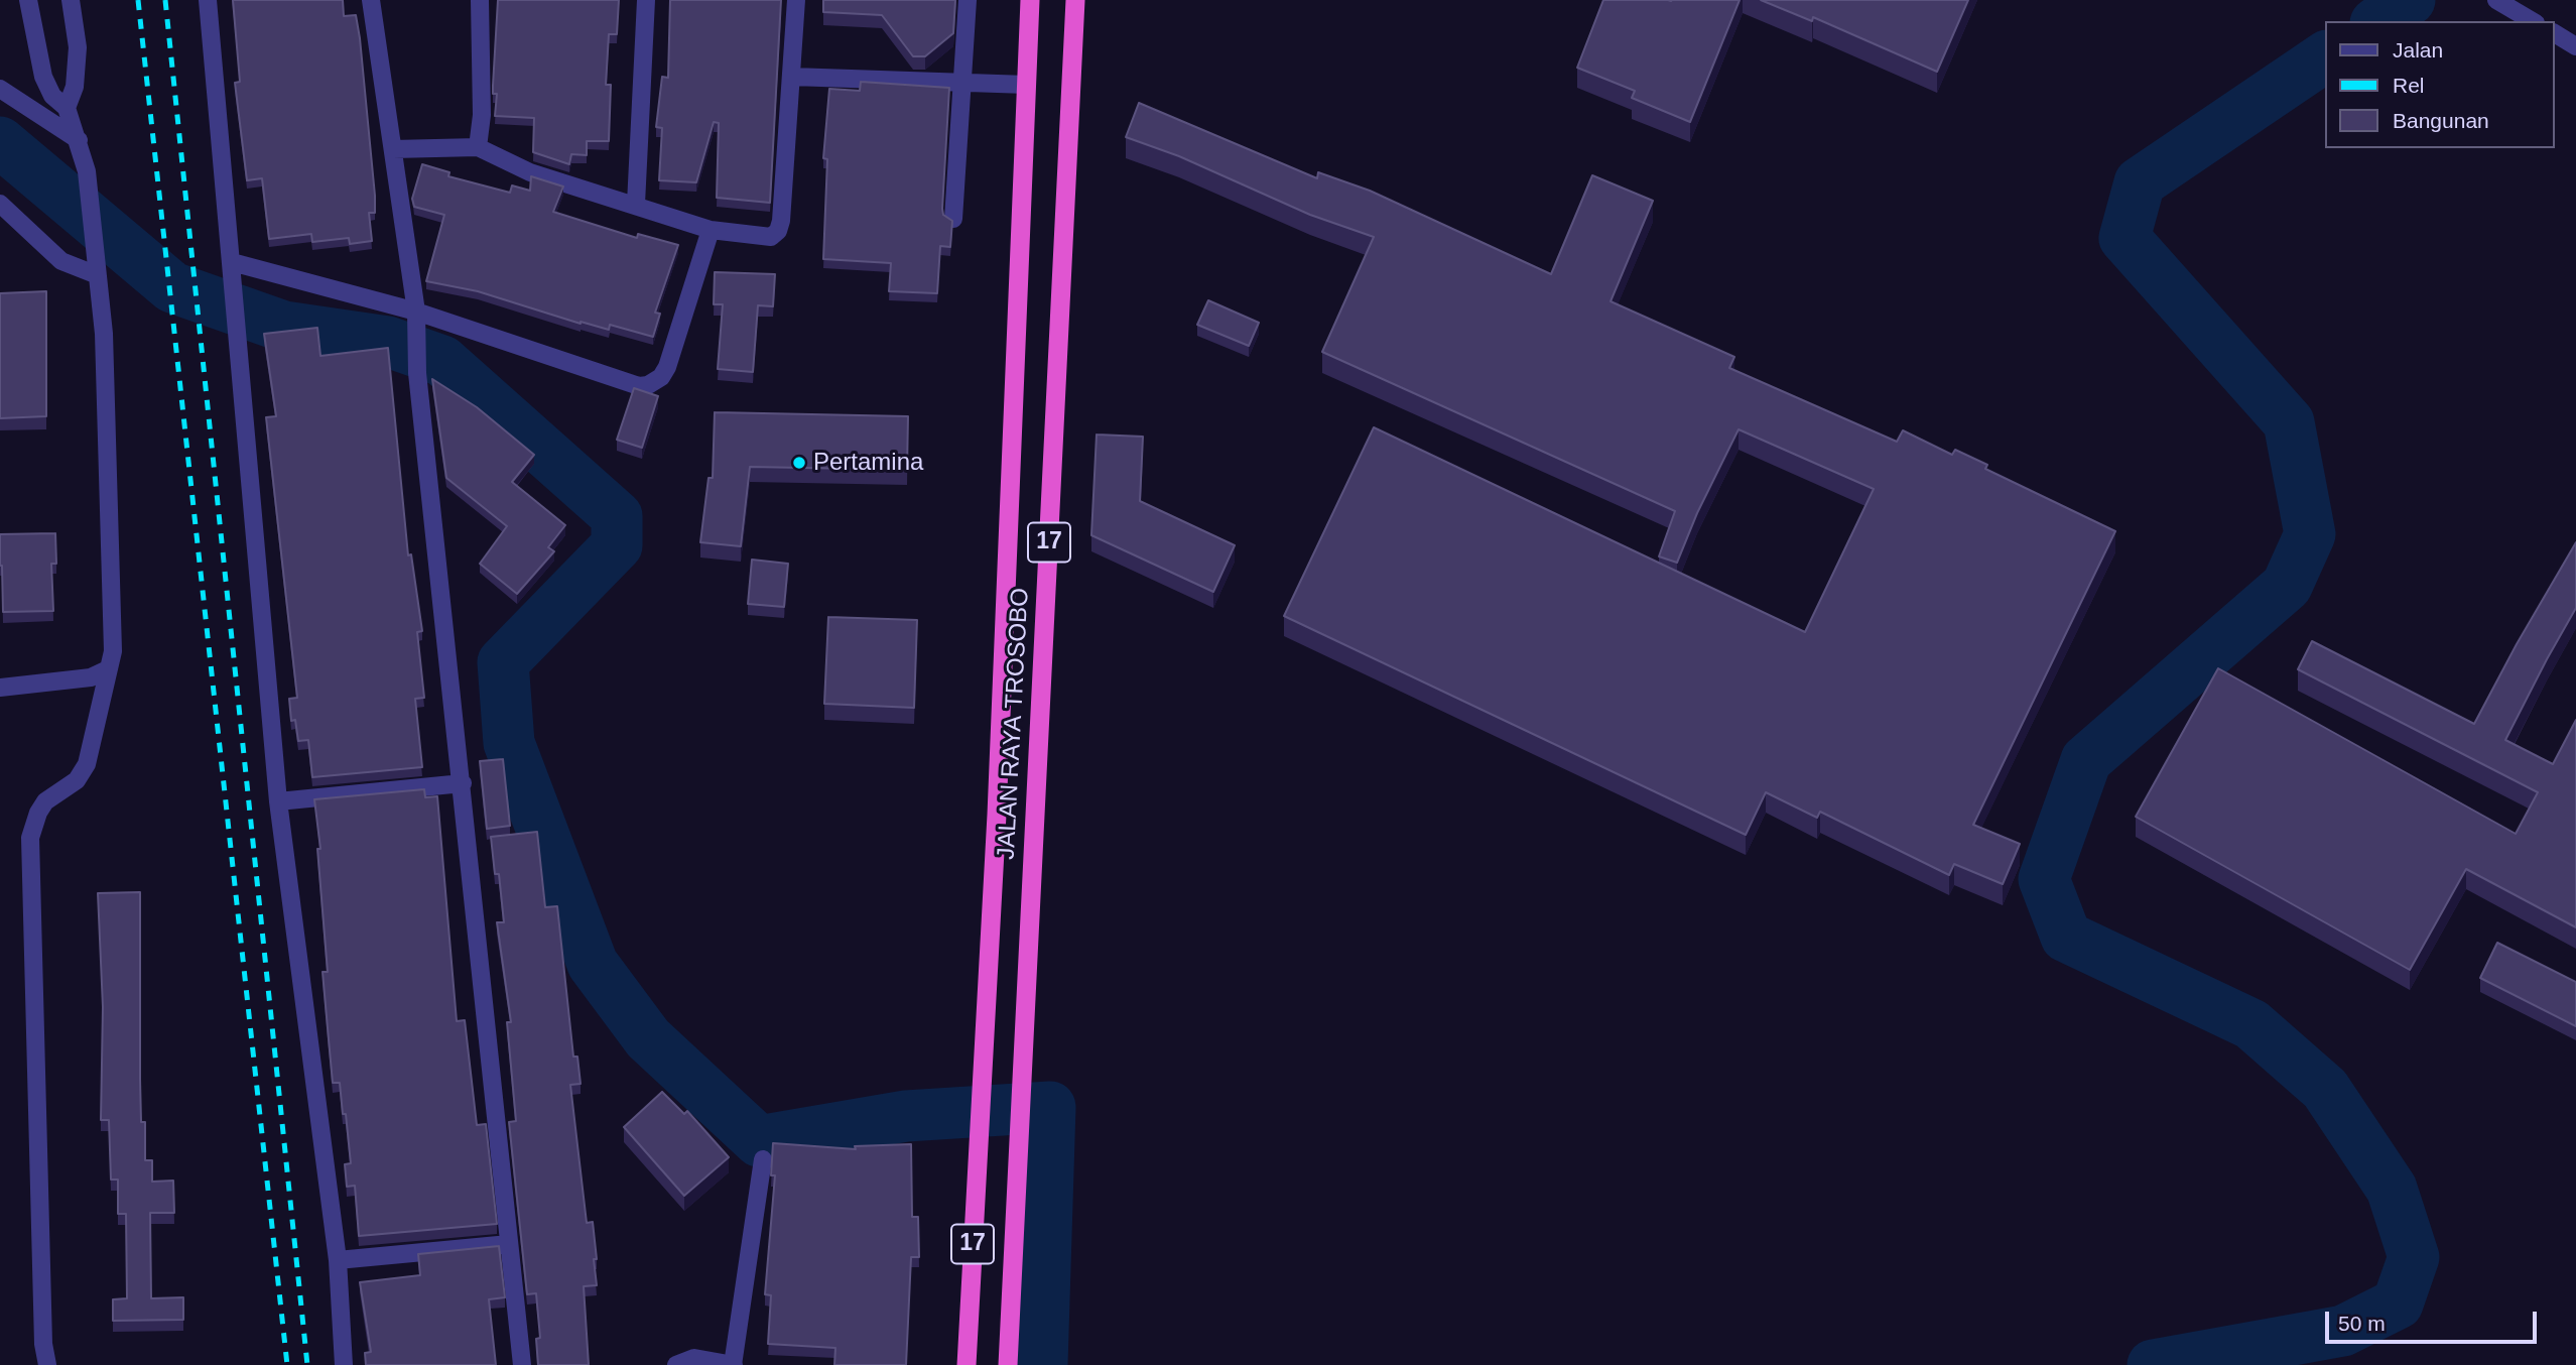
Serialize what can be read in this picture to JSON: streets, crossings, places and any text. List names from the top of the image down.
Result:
{
  "streets": {
    "highway": ["17", "JALAN RAYA TROSOBO"]
  },
  "places": ["Pertamina"],
  "legend": ["Jalan", "Rel", "Bangunan"],
  "scale_bar": "50 m"
}
